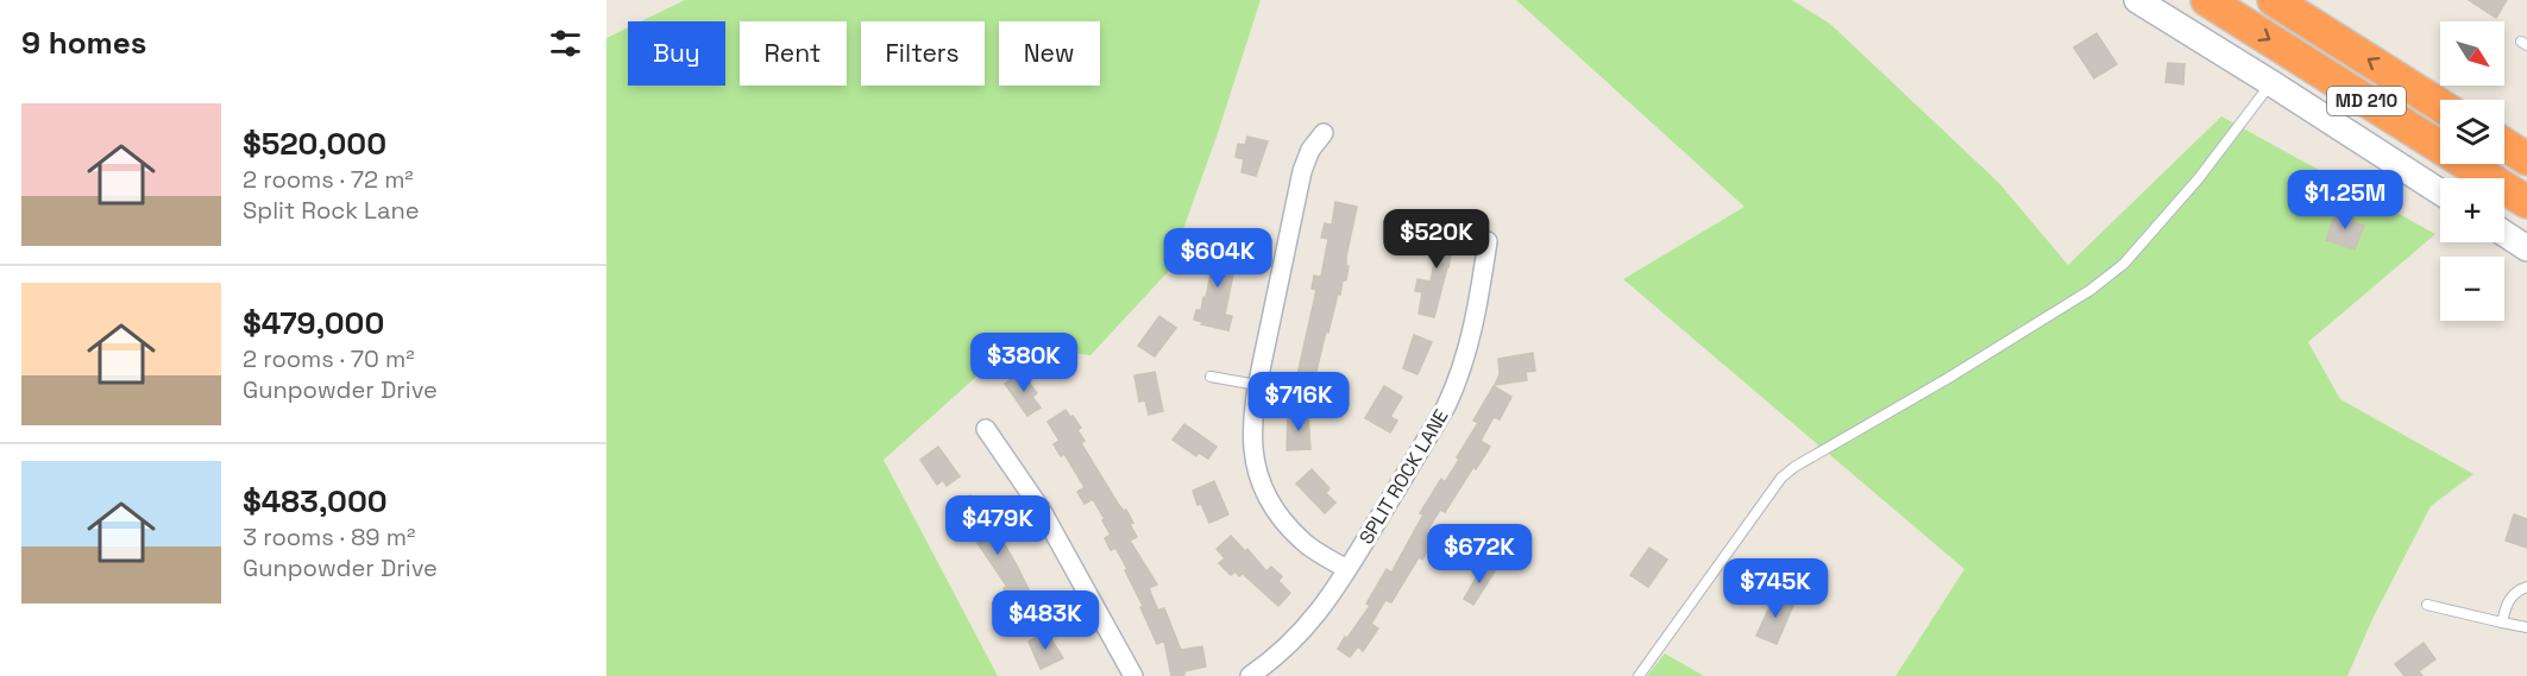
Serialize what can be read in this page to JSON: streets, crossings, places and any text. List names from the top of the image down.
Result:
{
  "streets": {
    "highway": ["MD 210"],
    "street": ["SPLIT ROCK LANE"]
  },
  "north": "bottom right",
  "page": {
    "heading": "9 homes",
    "map_buttons": ["+", "−"],
    "chip": [
      "Buy",
      "Rent",
      "Filters",
      "New"
    ],
    "list": [
      {
        "name": "$520,000",
        "note": "2 rooms · 72 m² · Split Rock Lane"
      },
      {
        "name": "$479,000",
        "note": "2 rooms · 70 m² · Gunpowder Drive"
      },
      {
        "name": "$483,000",
        "note": "3 rooms · 89 m² · Gunpowder Drive"
      }
    ],
    "price": [
      "$1.25M",
      "$520K",
      "$604K",
      "$380K",
      "$716K",
      "$479K",
      "$672K",
      "$745K",
      "$483K"
    ]
  }
}
